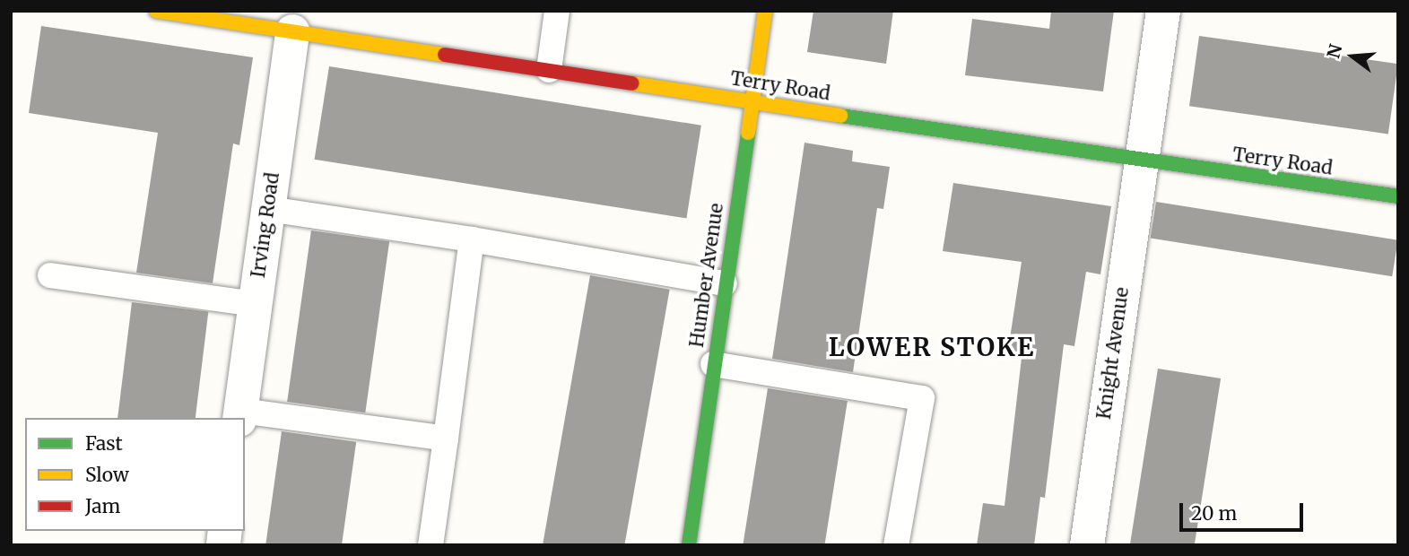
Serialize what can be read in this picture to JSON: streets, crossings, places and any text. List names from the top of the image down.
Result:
{
  "streets": {
    "street": [
      "Terry Road",
      "Irving Road",
      "Humber Avenue",
      "Knight Avenue"
    ]
  },
  "crossings": [
    ["Terry Road", "Irving Road"],
    ["Terry Road", "Humber Avenue"],
    ["Terry Road", "Knight Avenue"]
  ],
  "districts": ["LOWER STOKE"],
  "legend": ["Fast", "Slow", "Jam"],
  "scale_bar": "20 m",
  "north": "left"
}
